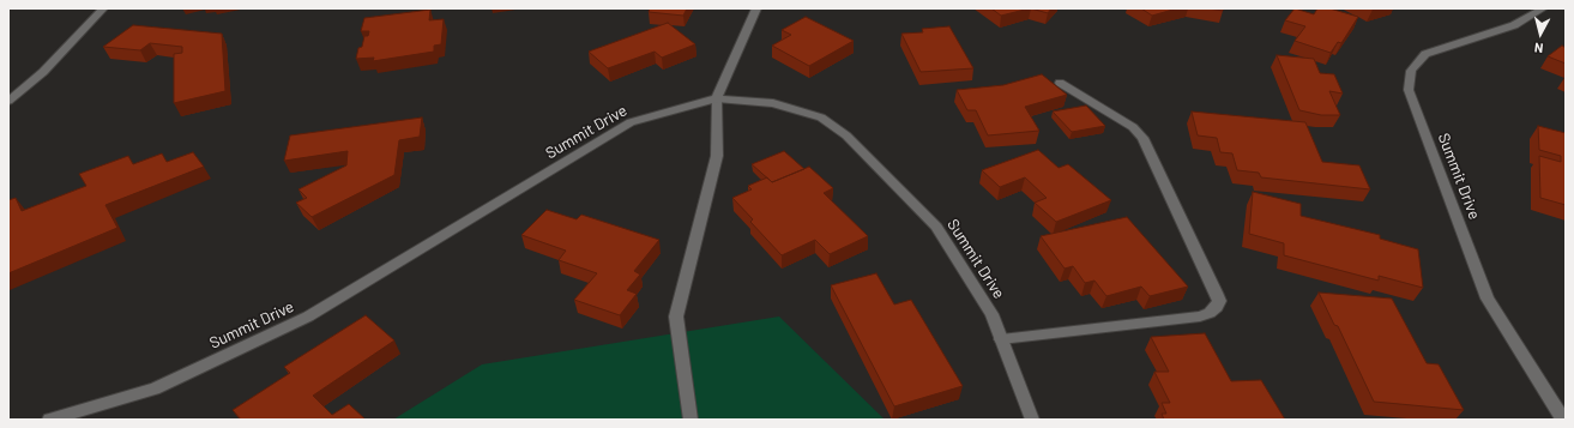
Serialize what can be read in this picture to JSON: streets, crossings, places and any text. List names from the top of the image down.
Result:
{
  "streets": {
    "street": ["Summit Drive"]
  },
  "north": "bottom"
}
